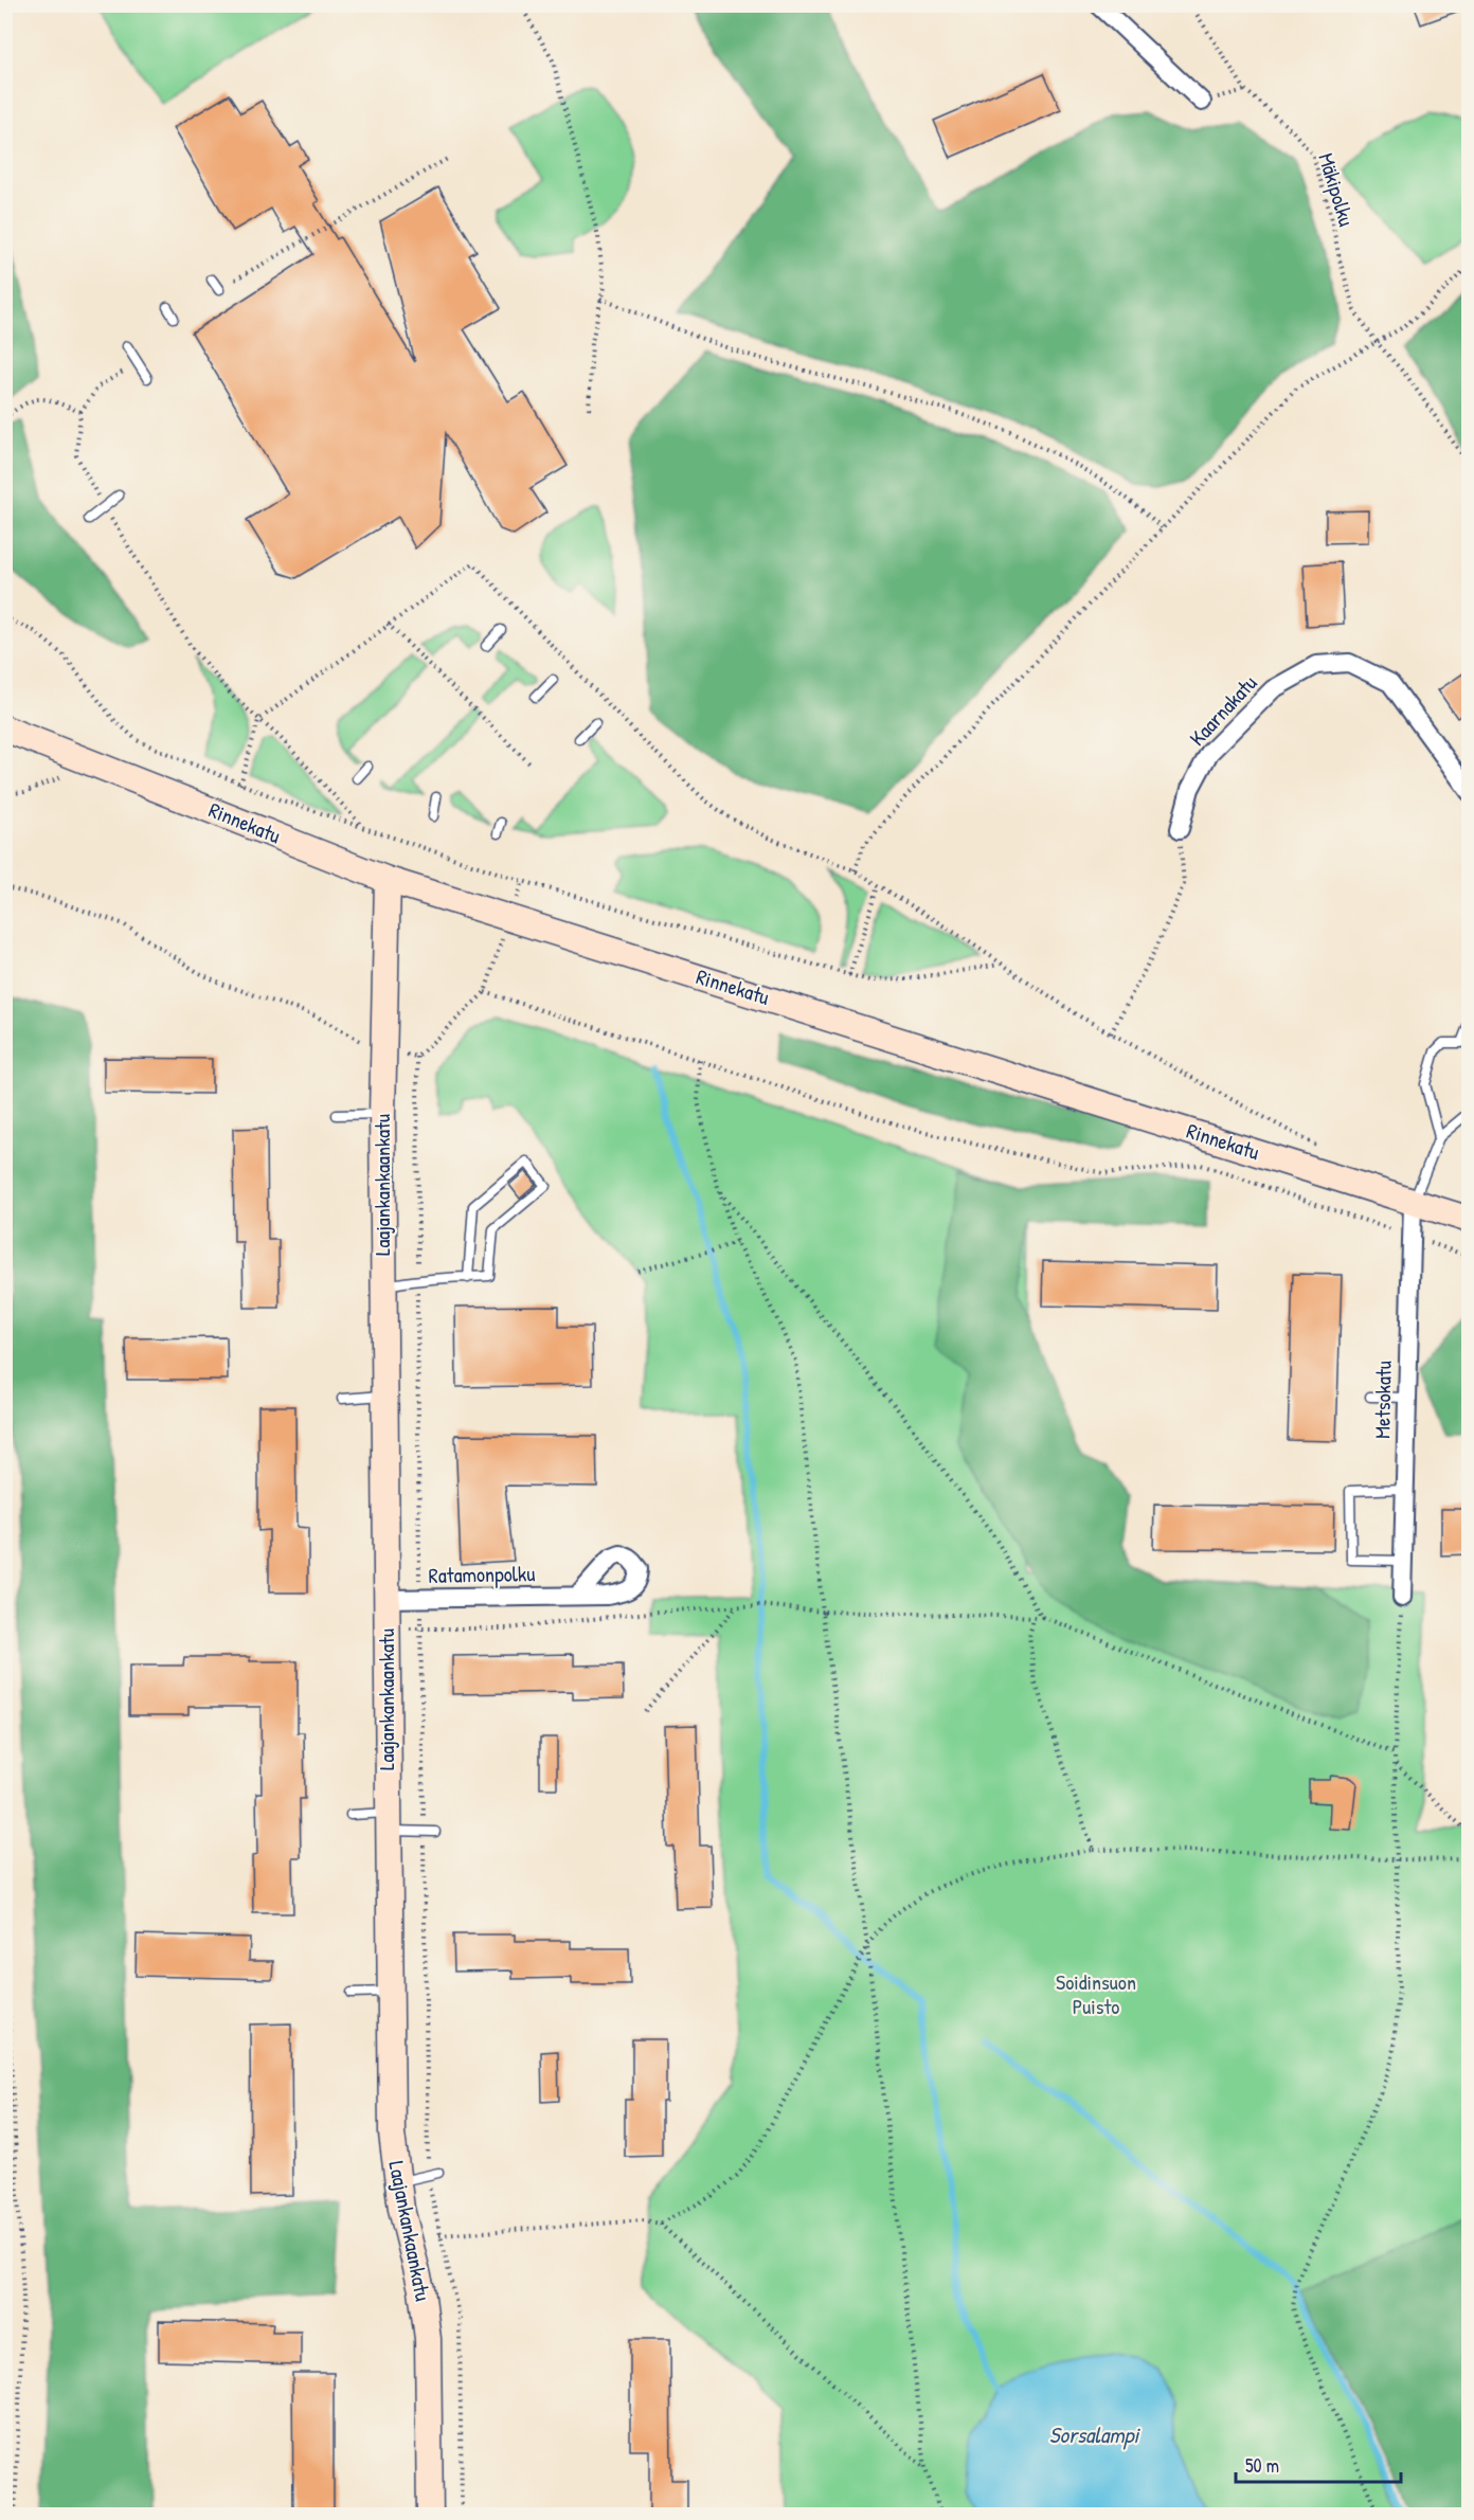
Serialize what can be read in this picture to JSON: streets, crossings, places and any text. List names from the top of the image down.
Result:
{
  "streets": {
    "street": [
      "Kaarnakatu",
      "Rinnekatu",
      "Laajankankaankatu",
      "Metsokatu",
      "Ratamonpolku"
    ],
    "path": ["Mäkipolku"]
  },
  "crossings": [
    ["Rinnekatu", "Laajankankaankatu"],
    ["Rinnekatu", "Metsokatu"],
    ["Laajankankaankatu", "Ratamonpolku"]
  ],
  "water": ["Sorsalampi"],
  "parks": ["Soidinsuon Puisto"],
  "scale_bar": "50 m"
}
